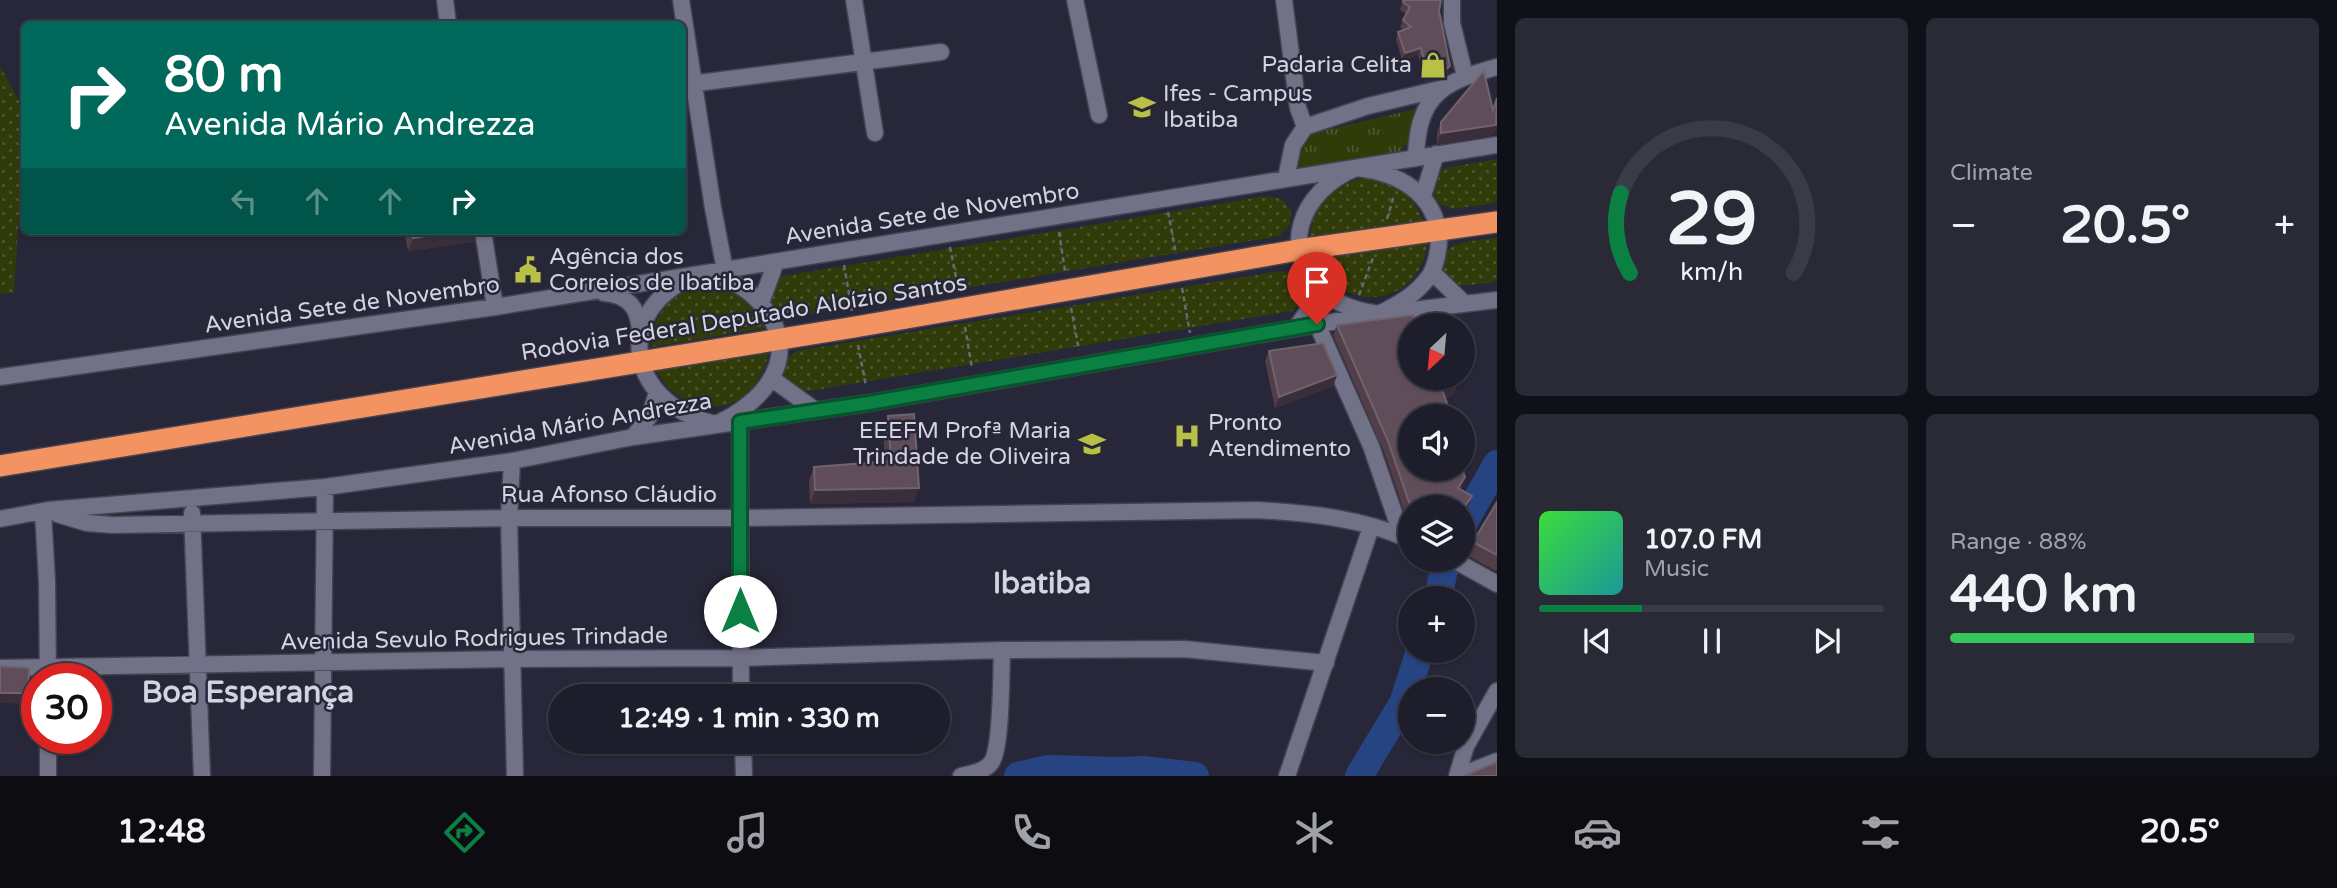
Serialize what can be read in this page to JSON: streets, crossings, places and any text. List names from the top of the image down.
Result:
{
  "streets": {
    "highway": ["Rodovia Federal Deputado Aloízio Santos"],
    "street": [
      "Avenida Sete de Novembro",
      "Avenida Mário Andrezza",
      "Rua Afonso Cláudio",
      "Avenida Sevulo Rodrigues Trindade"
    ]
  },
  "crossings": [
    ["Avenida Mário Andrezza", "Rua Afonso Cláudio"]
  ],
  "districts": ["Ibatiba", "Boa Esperança"],
  "places": {
    "shop": ["Padaria Celita"],
    "school or university": ["Ifes - Campus Ibatiba", "EEEFM Profª Maria Trindade de Oliveira"],
    "public building": ["Agência dos Correios de Ibatiba"],
    "hospital": ["Pronto Atendimento"]
  },
  "north": "bottom left",
  "page": {
    "tile": [
      "Climate",
      ["Range · 88%", "440 km"]
    ],
    "turn": ["80 m", "Avenida Mário Andrezza"],
    "heat": ["−", "20.5°", "+"],
    "map_buttons": ["+", "−"],
    "song": ["107.0 FM", "Music"],
    "limit": "30",
    "trip": "12:49 · 1 min · 330 m",
    "tabs": ["12:48", "20.5°"],
    "gauge": ["29", "km/h"]
  }
}
